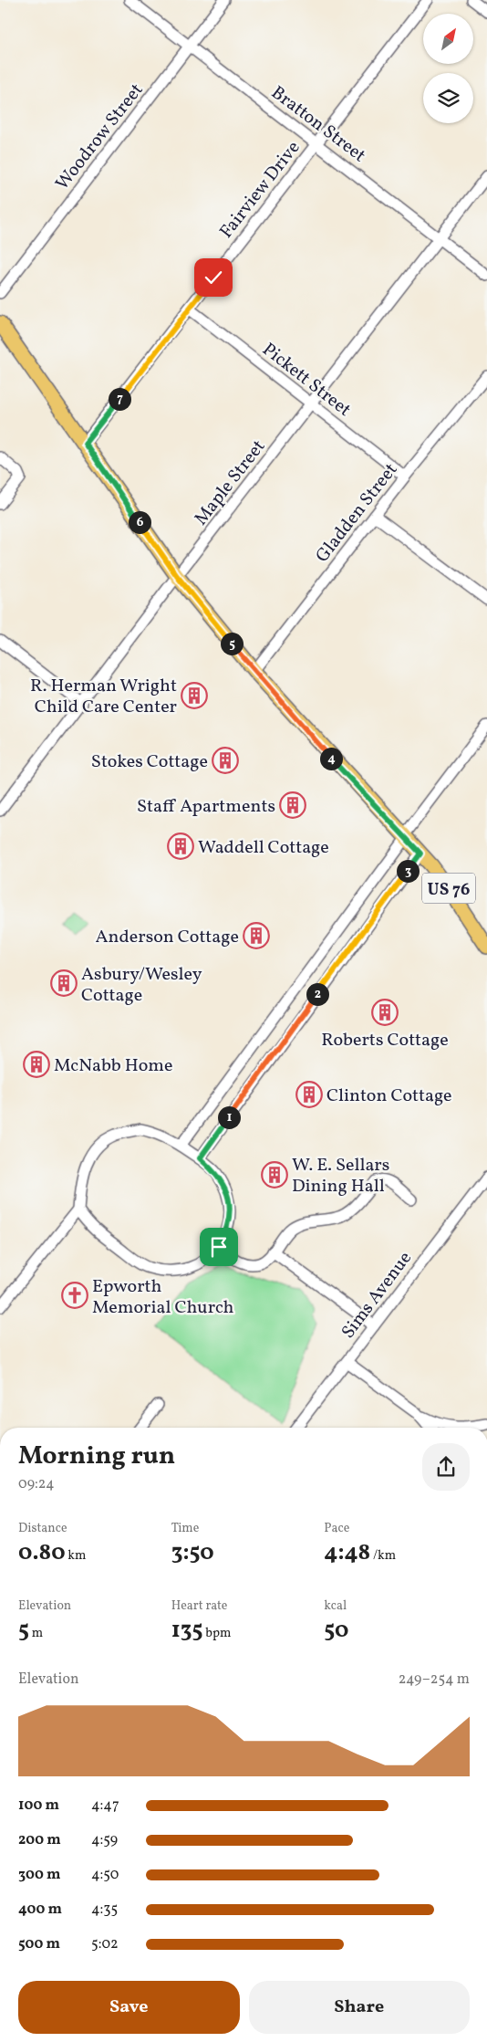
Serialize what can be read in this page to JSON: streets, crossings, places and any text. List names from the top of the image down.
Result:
{
  "streets": {
    "main road": ["US 76"],
    "street": [
      "Bratton Street",
      "Woodrow Street",
      "Fairview Drive",
      "Pickett Street",
      "Maple Street",
      "Gladden Street",
      "Sims Avenue"
    ]
  },
  "crossings": [
    ["Bratton Street", "Woodrow Street"],
    ["Bratton Street", "Fairview Drive"],
    ["Bratton Street", "Maple Street"],
    ["Fairview Drive", "Pickett Street"],
    ["Fairview Drive", "US 76"],
    ["Pickett Street", "Maple Street"],
    ["Pickett Street", "Gladden Street"],
    ["Maple Street", "US 76"],
    ["Gladden Street", "US 76"]
  ],
  "places": {
    "building": [
      "R. Herman Wright Child Care Center",
      "Stokes Cottage",
      "Staff Apartments",
      "Waddell Cottage",
      "Anderson Cottage",
      "Asbury/Wesley Cottage",
      "Roberts Cottage",
      "McNabb Home",
      "Clinton Cottage",
      "W. E. Sellars Dining Hall"
    ],
    "church": ["Epworth Memorial Church"]
  },
  "north": "top right",
  "page": {
    "pins": [
      "7",
      "6",
      "5",
      "4",
      "3",
      "2",
      "1"
    ],
    "heading": ["Morning run", "09:24"],
    "stats": [
      ["Distance", "0.80 km"],
      ["Time", "3:50"],
      ["Pace", "4:48 /km"],
      ["Elevation", "5 m"],
      ["Heart rate", "135 bpm"],
      ["kcal", "50"]
    ],
    "chart": ["Elevation", "249–254 m"],
    "list": [
      {
        "name": "100 m",
        "note": "4:47"
      },
      {
        "name": "200 m",
        "note": "4:59"
      },
      {
        "name": "300 m",
        "note": "4:50"
      },
      {
        "name": "400 m",
        "note": "4:35"
      },
      {
        "name": "500 m",
        "note": "5:02"
      }
    ],
    "buttons": ["Save", "Share"]
  }
}
